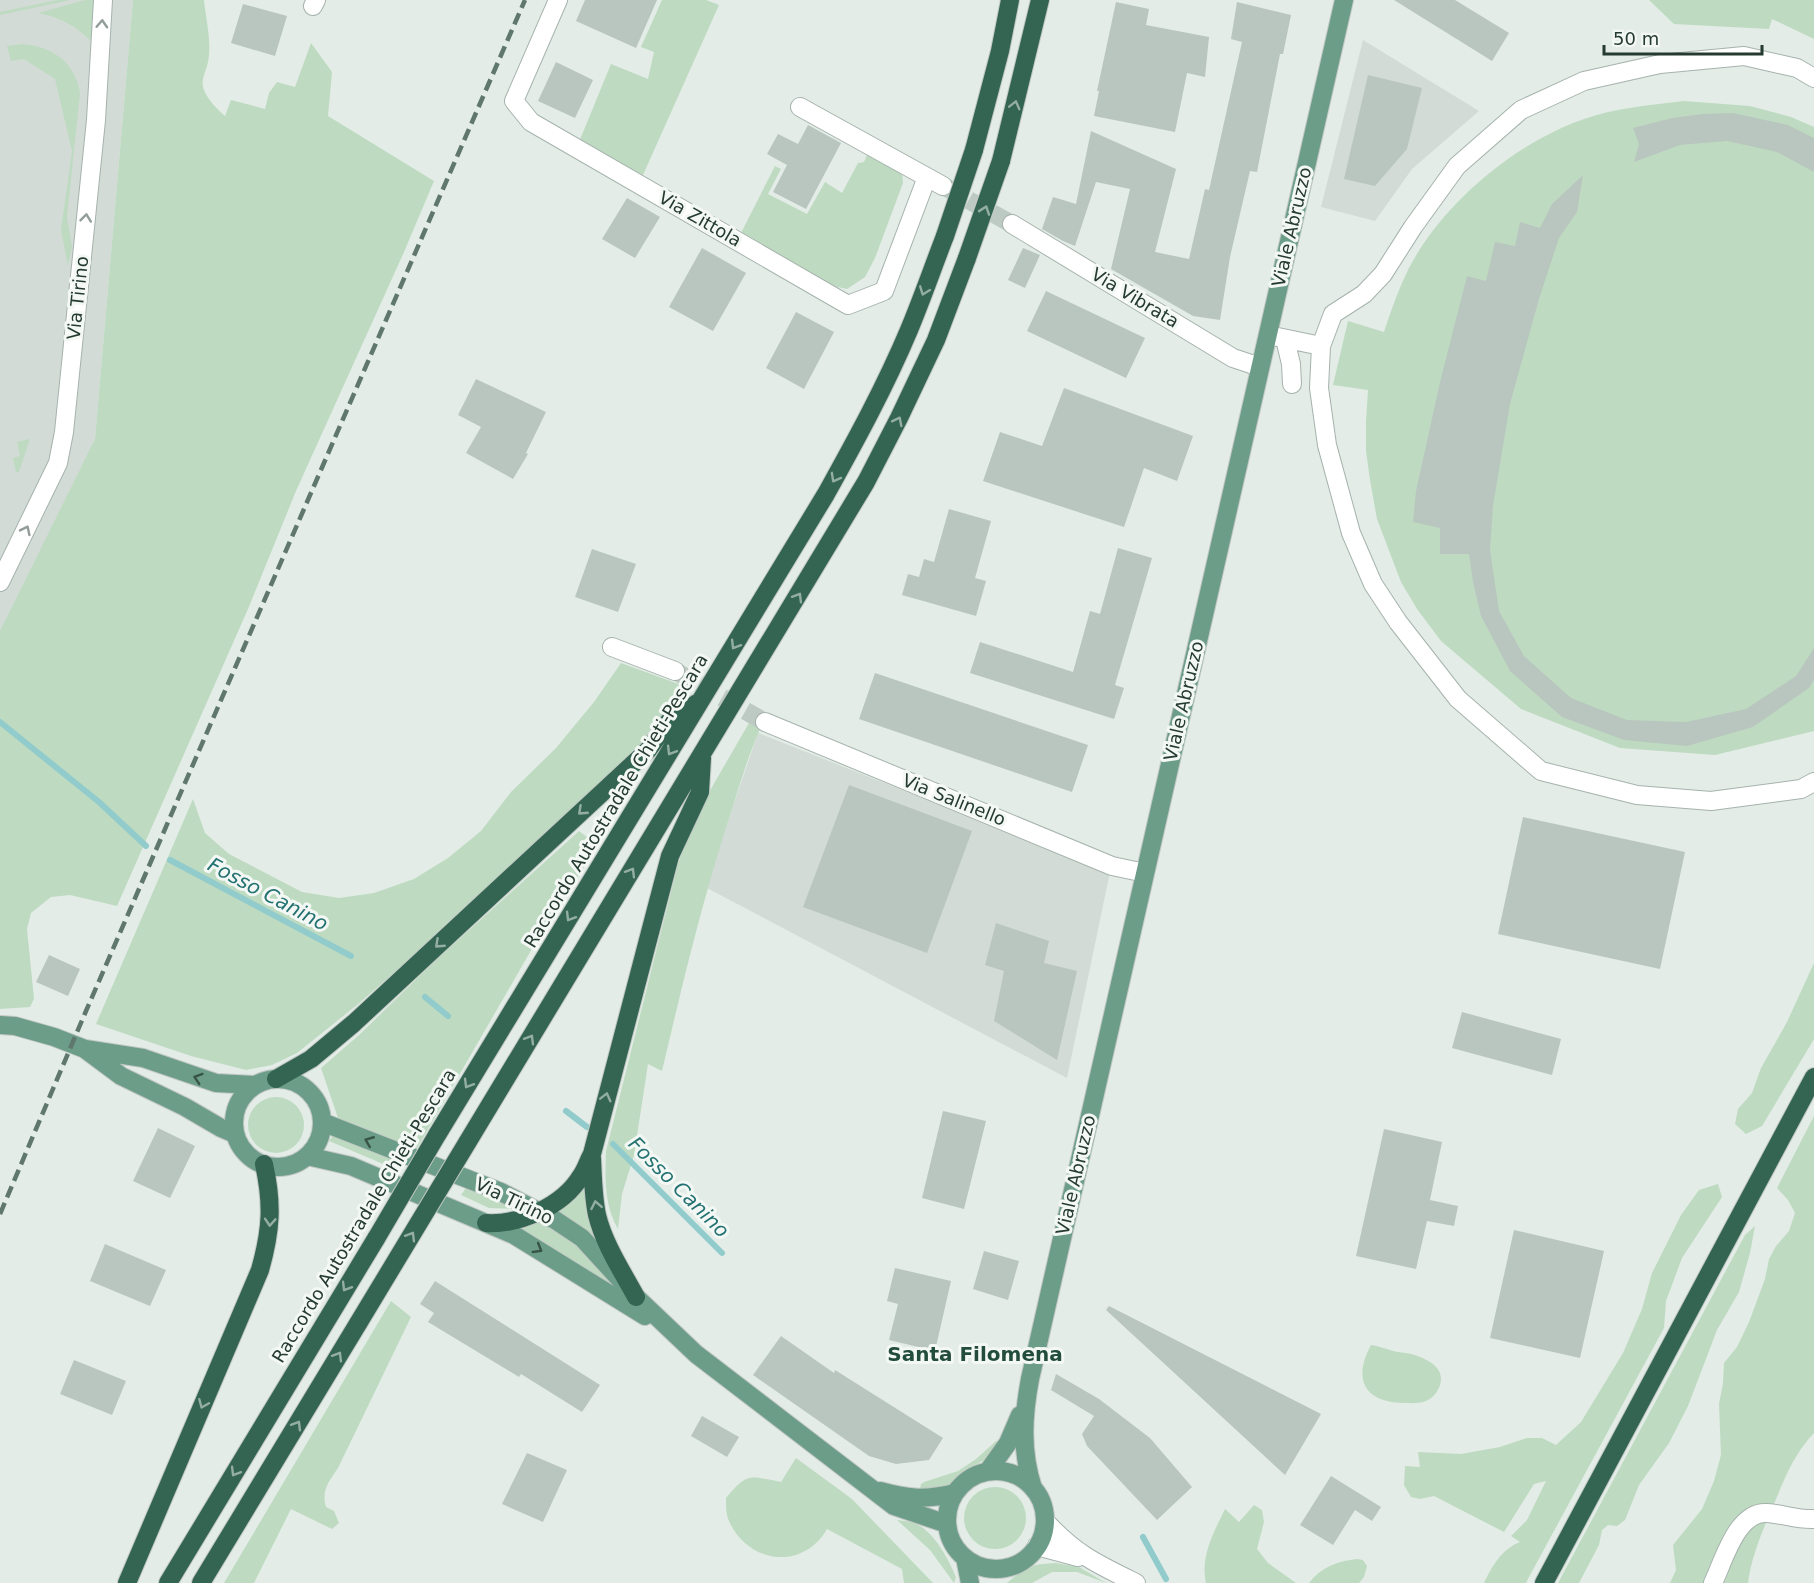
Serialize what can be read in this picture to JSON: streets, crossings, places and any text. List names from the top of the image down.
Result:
{
  "streets": {
    "highway": ["Raccordo Autostradale Chieti-Pescara"],
    "main road": ["Viale Abruzzo", "Via Tirino"],
    "street": ["Via Zittola", "Via Vibrata", "Via Salinello"]
  },
  "crossings": [
    ["Viale Abruzzo", "Via Tirino"],
    ["Viale Abruzzo", "Via Vibrata"],
    ["Viale Abruzzo", "Via Salinello"]
  ],
  "districts": ["Santa Filomena"],
  "water": ["Fosso Canino"],
  "scale_bar": "50 m"
}
